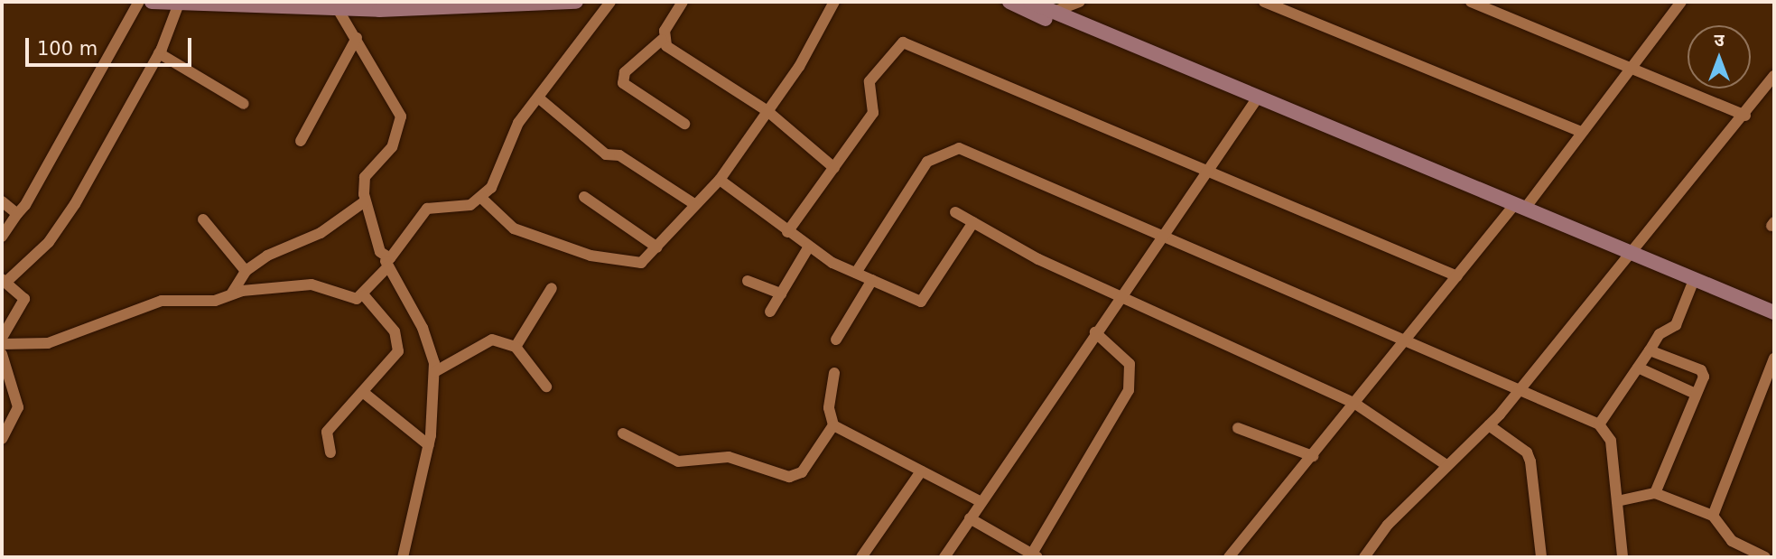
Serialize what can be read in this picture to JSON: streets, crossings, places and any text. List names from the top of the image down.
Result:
{
  "scale_bar": "100 m",
  "north": "top"
}
